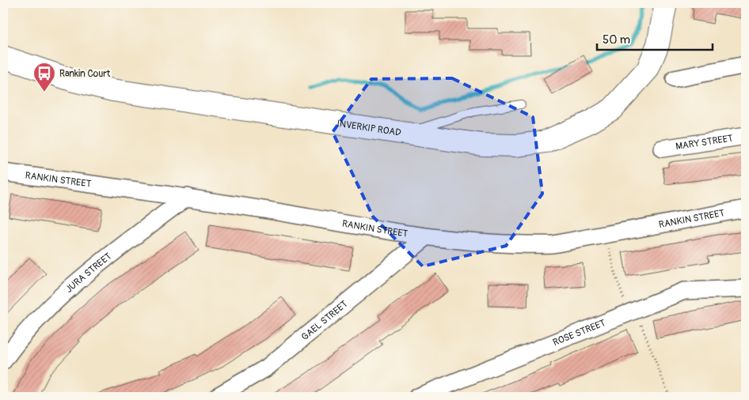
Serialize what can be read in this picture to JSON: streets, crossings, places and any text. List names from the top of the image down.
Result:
{
  "streets": {
    "highway": ["INVERKIP ROAD"],
    "street": [
      "MARY STREET",
      "RANKIN STREET",
      "JURA STREET",
      "GAEL STREET",
      "ROSE STREET"
    ]
  },
  "crossings": [
    ["RANKIN STREET", "JURA STREET"],
    ["RANKIN STREET", "GAEL STREET"]
  ],
  "places": {
    "bus stop": ["Rankin Court"]
  },
  "scale_bar": "50 m"
}
